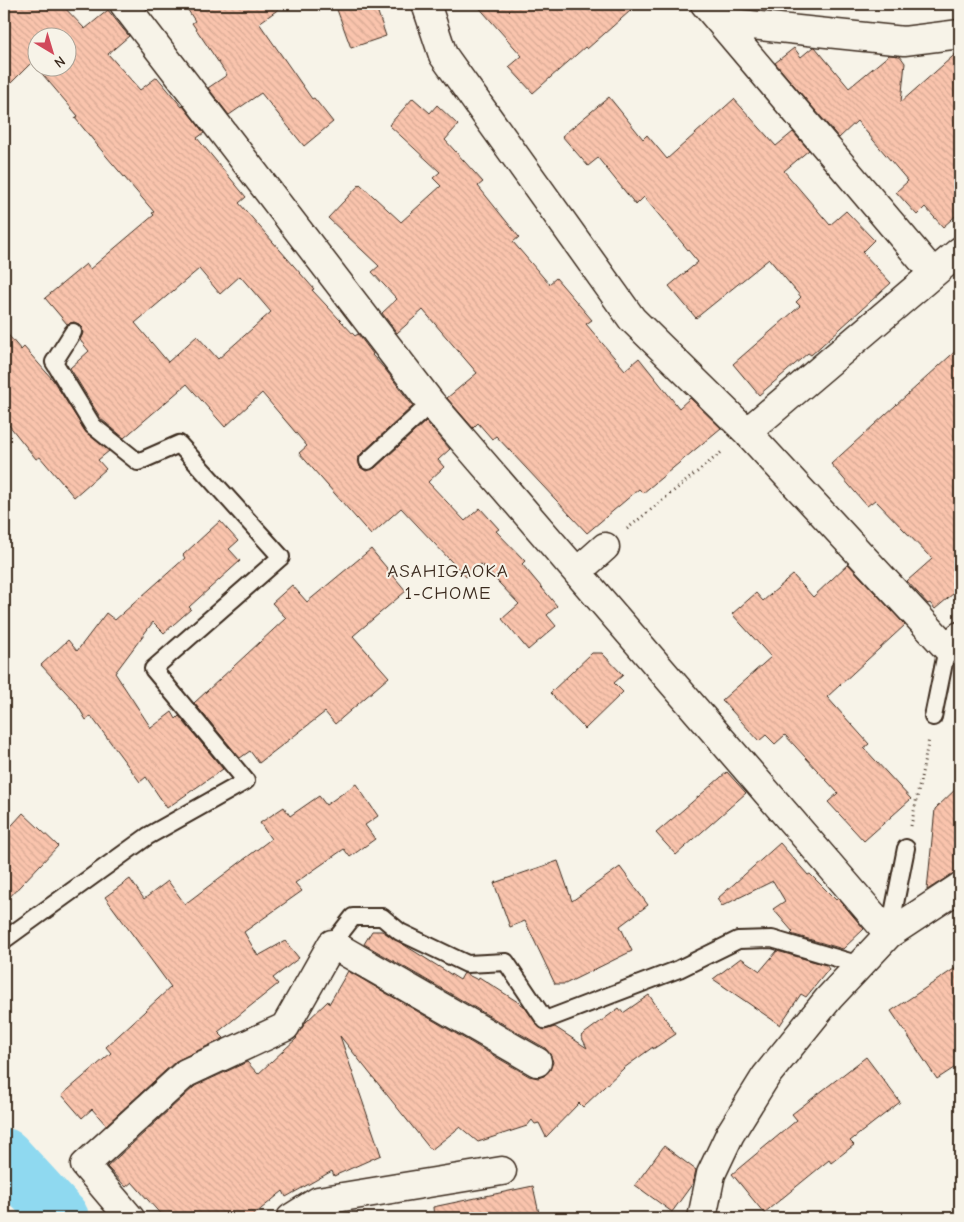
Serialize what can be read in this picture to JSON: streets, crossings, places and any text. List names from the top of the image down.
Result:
{
  "districts": ["ASAHIGAOKA 1-CHOME"],
  "north": "bottom right"
}
